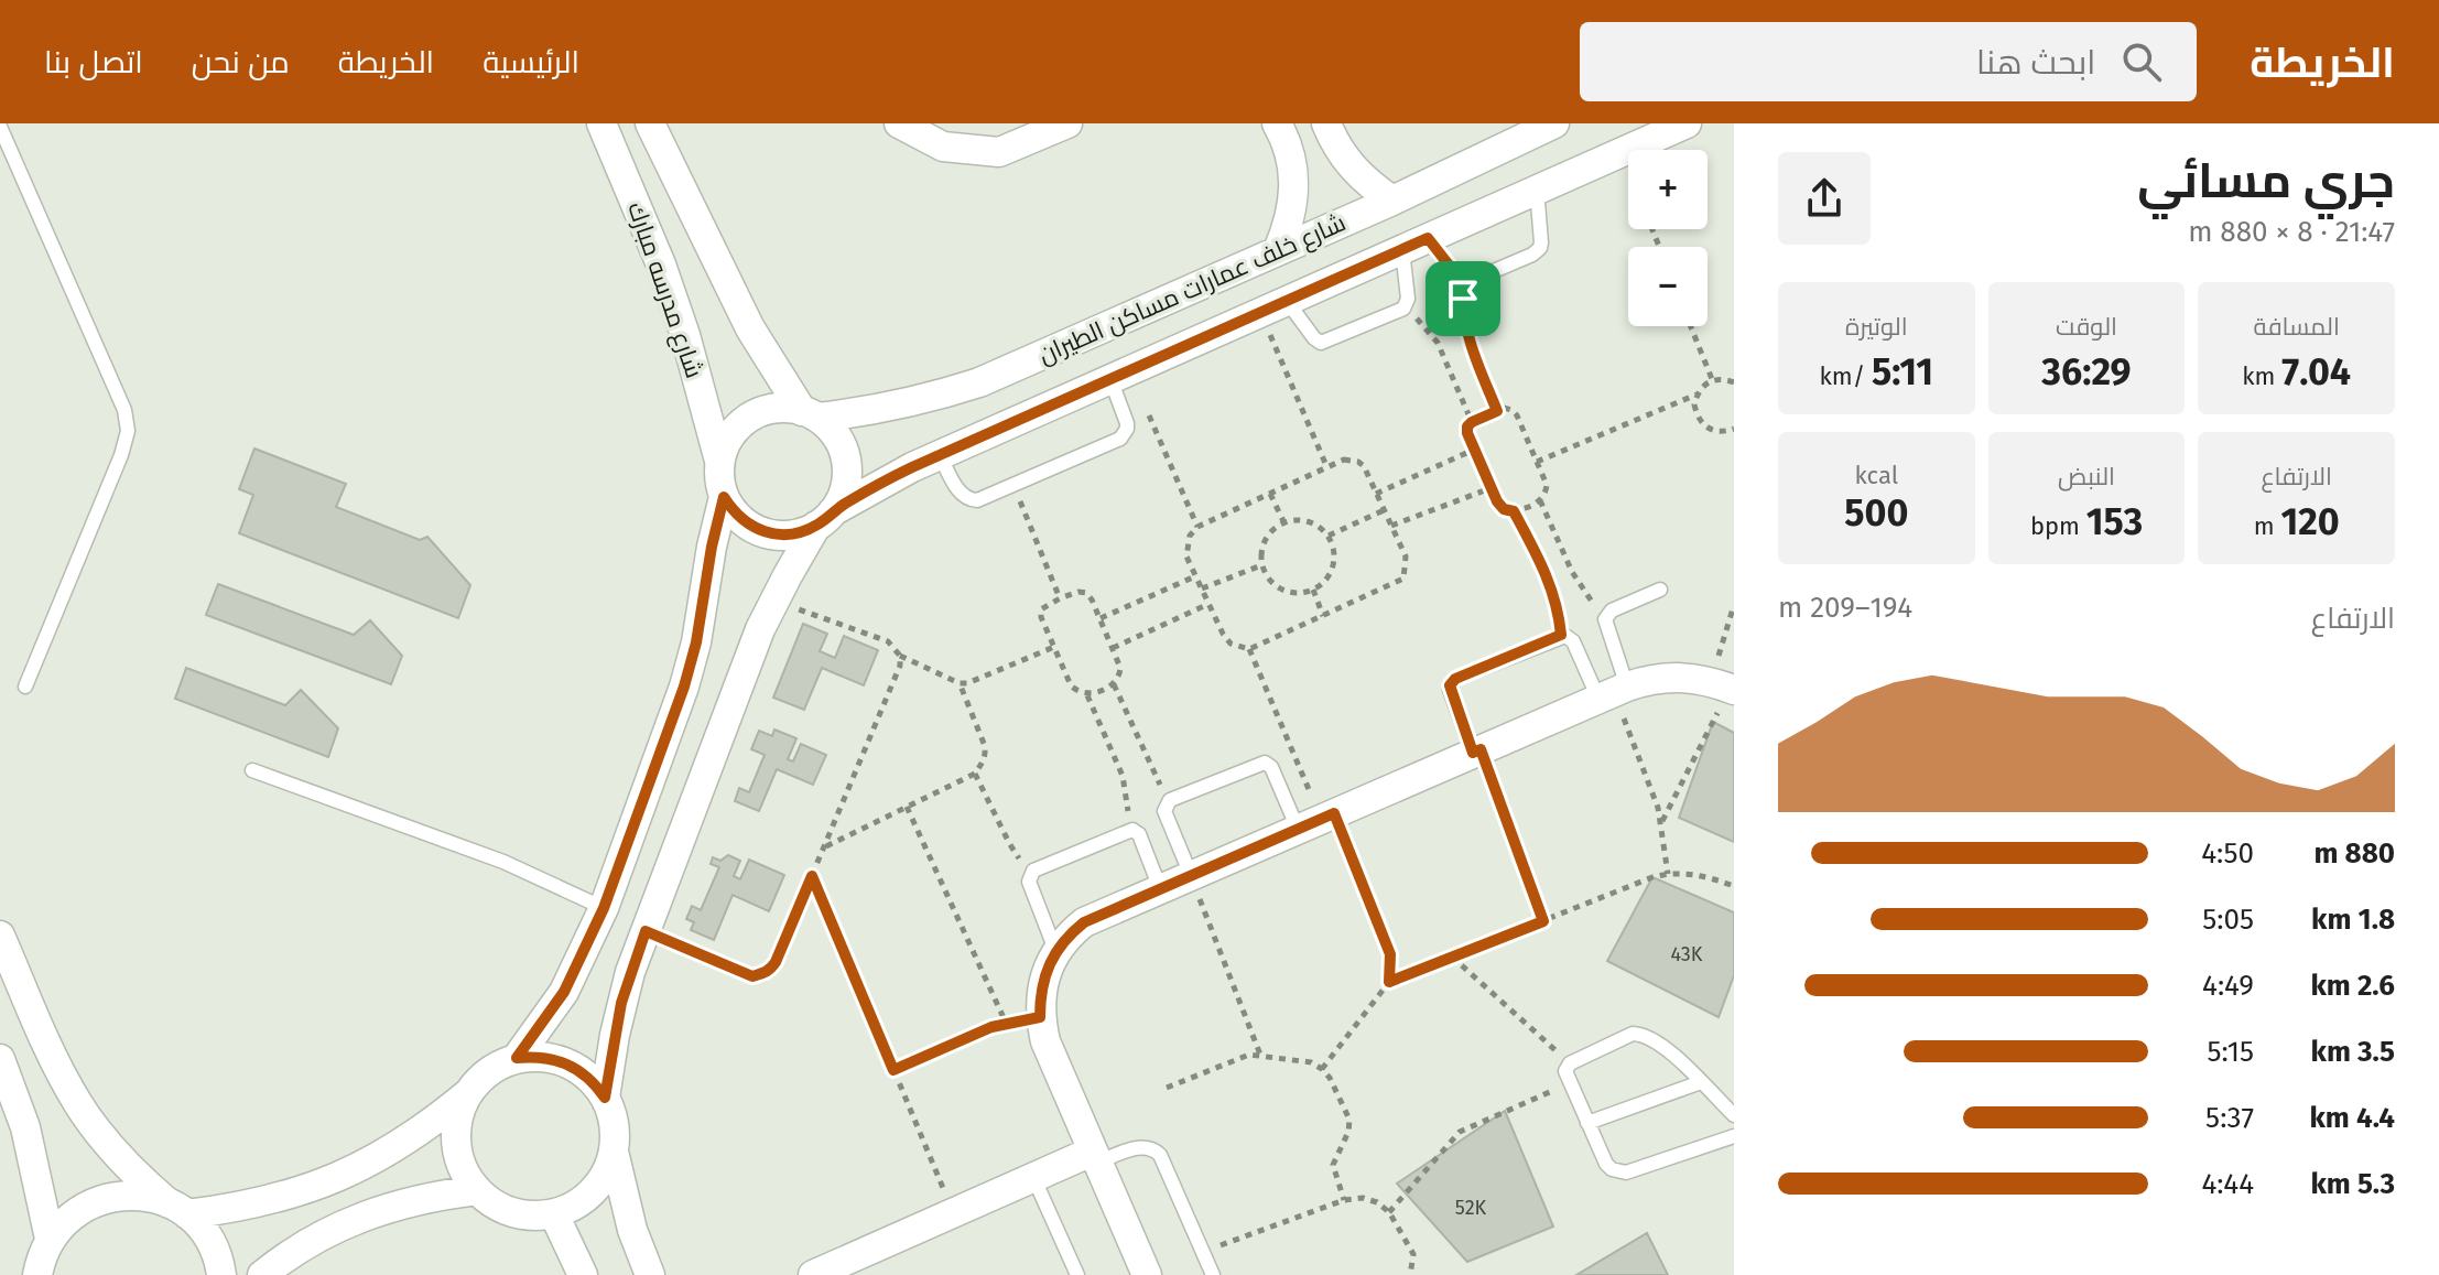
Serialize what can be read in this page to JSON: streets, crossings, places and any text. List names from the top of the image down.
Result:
{
  "streets": {
    "street": ["شارع خلف عمارات مساكن الطيران", "شارع مدرسه مبارك"]
  },
  "crossings": [
    ["شارع خلف عمارات مساكن الطيران", "شارع مدرسه مبارك"]
  ],
  "house_numbers": ["43K", "52K"],
  "page": {
    "header": "الخريطة",
    "search": "ابحث هنا",
    "nav": [
      "الرئيسية",
      "الخريطة",
      "من نحن",
      "اتصل بنا"
    ],
    "heading": ["جري مسائي", "21:47 · 8 × 880 m"],
    "map_buttons": ["+", "−"],
    "stats": [
      ["المسافة", "7.04 km"],
      ["الوقت", "36:29"],
      ["الوتيرة", "5:11 /km"],
      ["الارتفاع", "120 m"],
      ["النبض", "153 bpm"],
      ["kcal", "500"]
    ],
    "chart": ["الارتفاع", "194–209 m"],
    "list": [
      {
        "name": "880 m",
        "note": "4:50"
      },
      {
        "name": "1.8 km",
        "note": "5:05"
      },
      {
        "name": "2.6 km",
        "note": "4:49"
      },
      {
        "name": "3.5 km",
        "note": "5:15"
      },
      {
        "name": "4.4 km",
        "note": "5:37"
      },
      {
        "name": "5.3 km",
        "note": "4:44"
      }
    ]
  }
}
